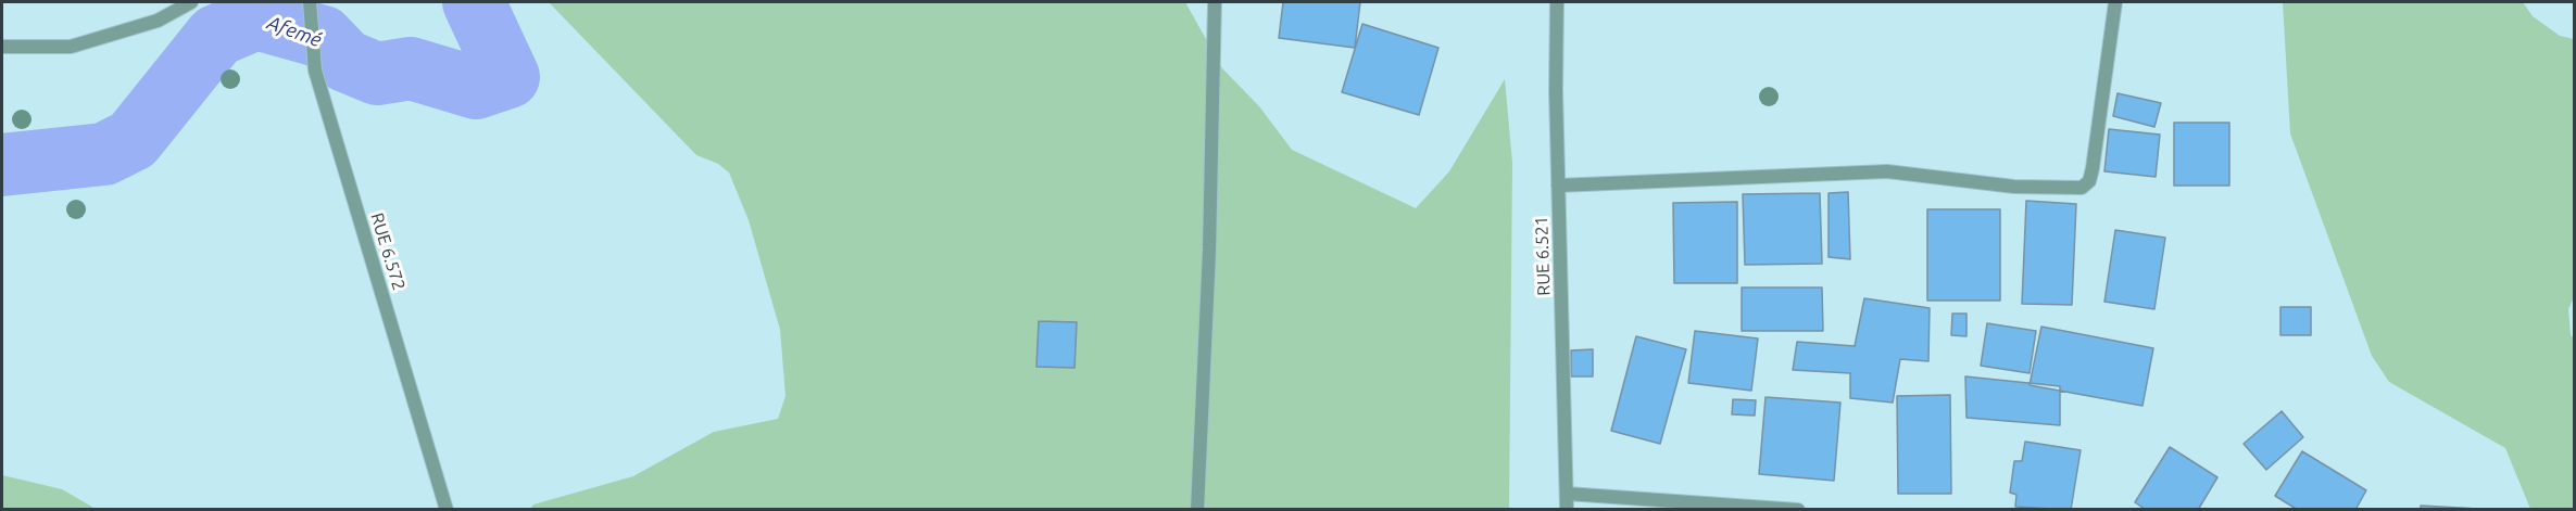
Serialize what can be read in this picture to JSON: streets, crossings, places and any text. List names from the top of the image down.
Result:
{
  "streets": {
    "street": ["RUE 6.572", "RUE 6.521"]
  },
  "water": ["Afemé"]
}
